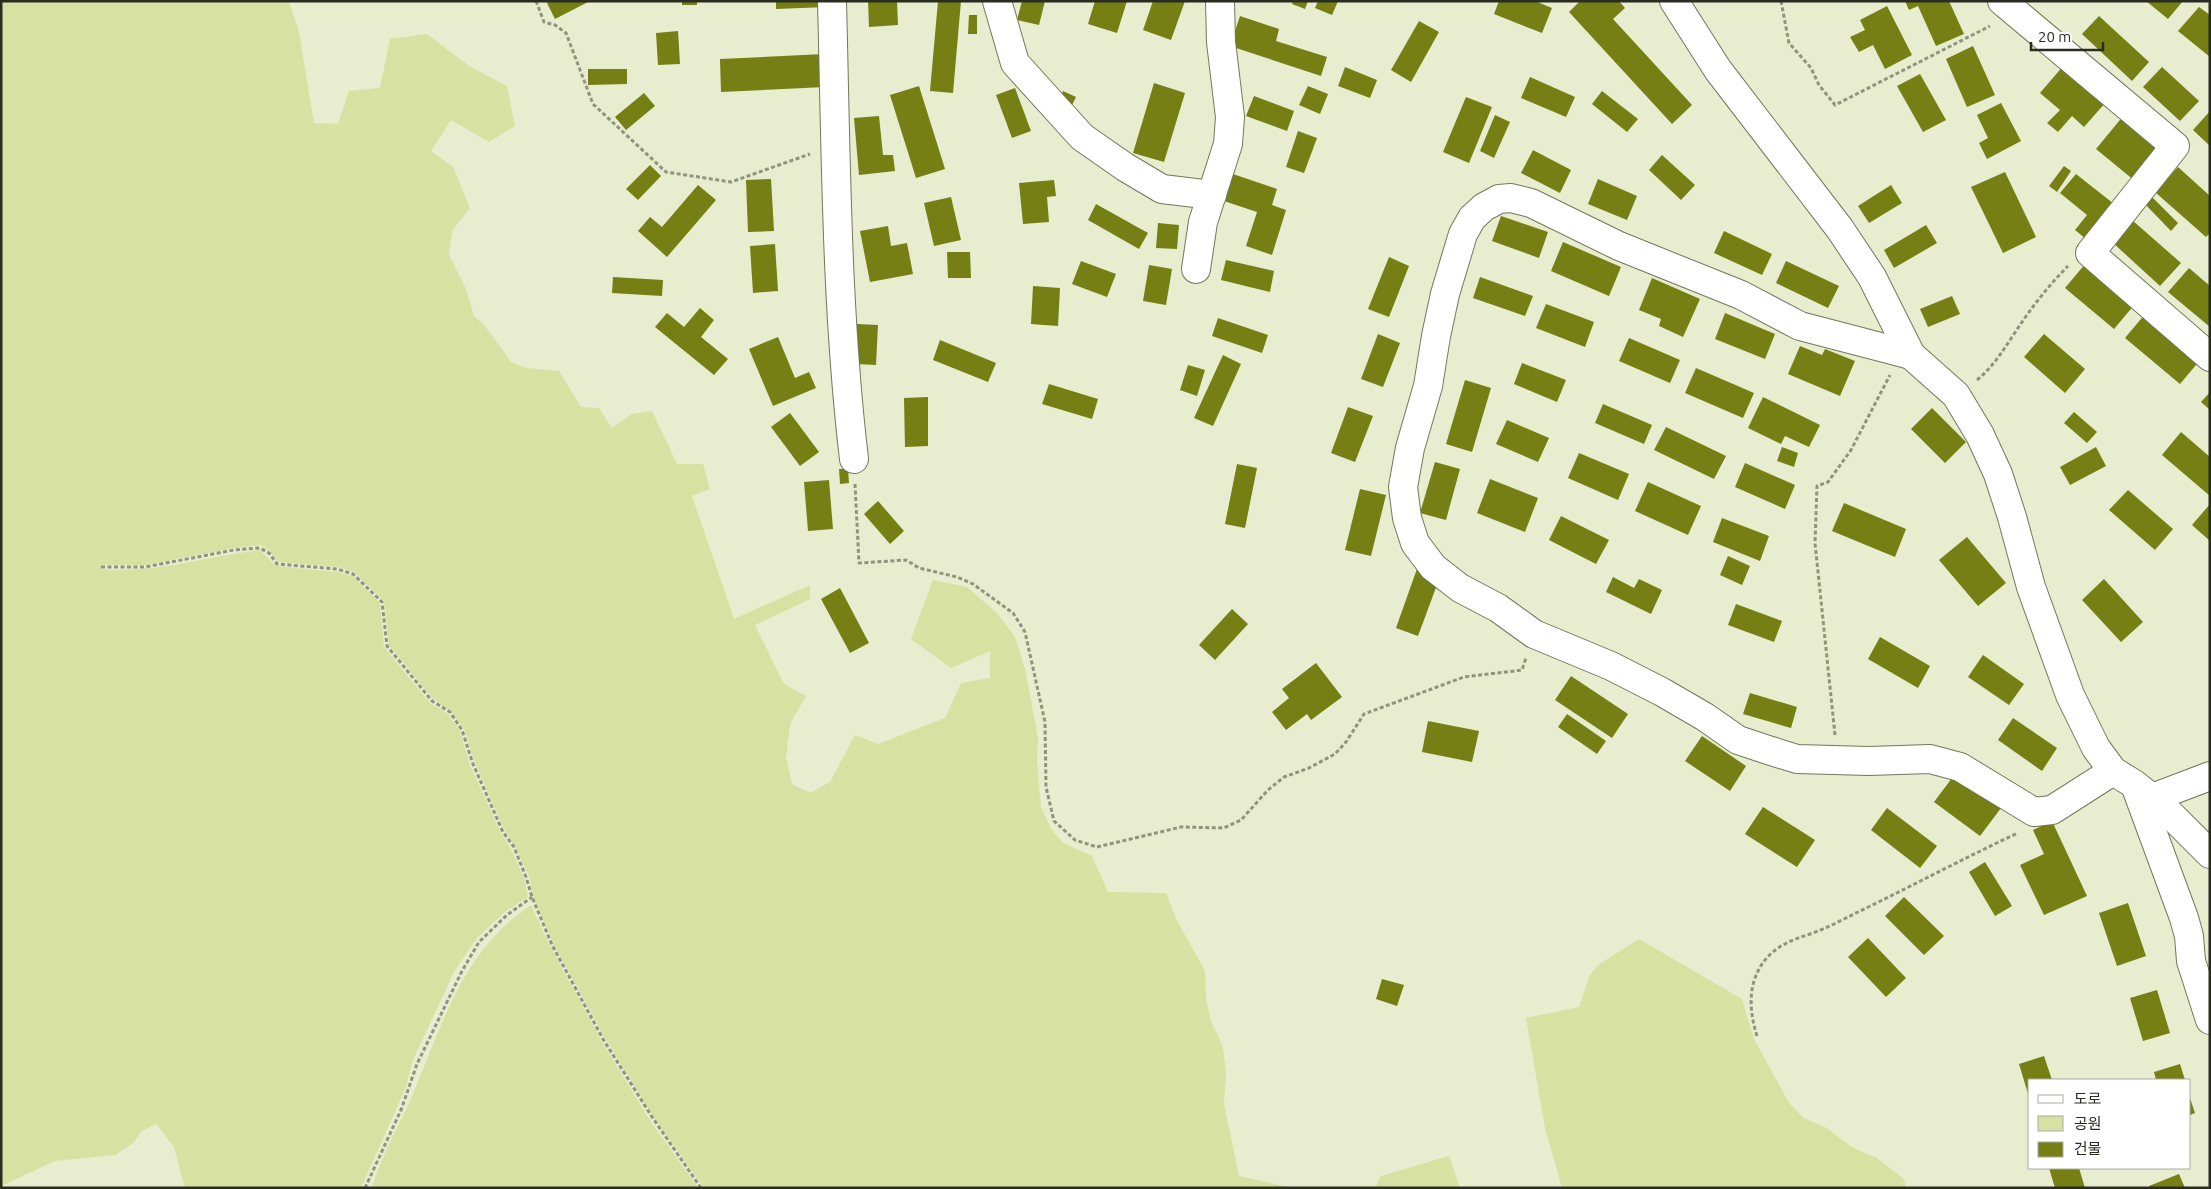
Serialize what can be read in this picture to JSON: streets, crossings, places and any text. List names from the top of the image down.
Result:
{
  "legend": ["도로", "공원", "건물"],
  "scale_bar": "20 m"
}
